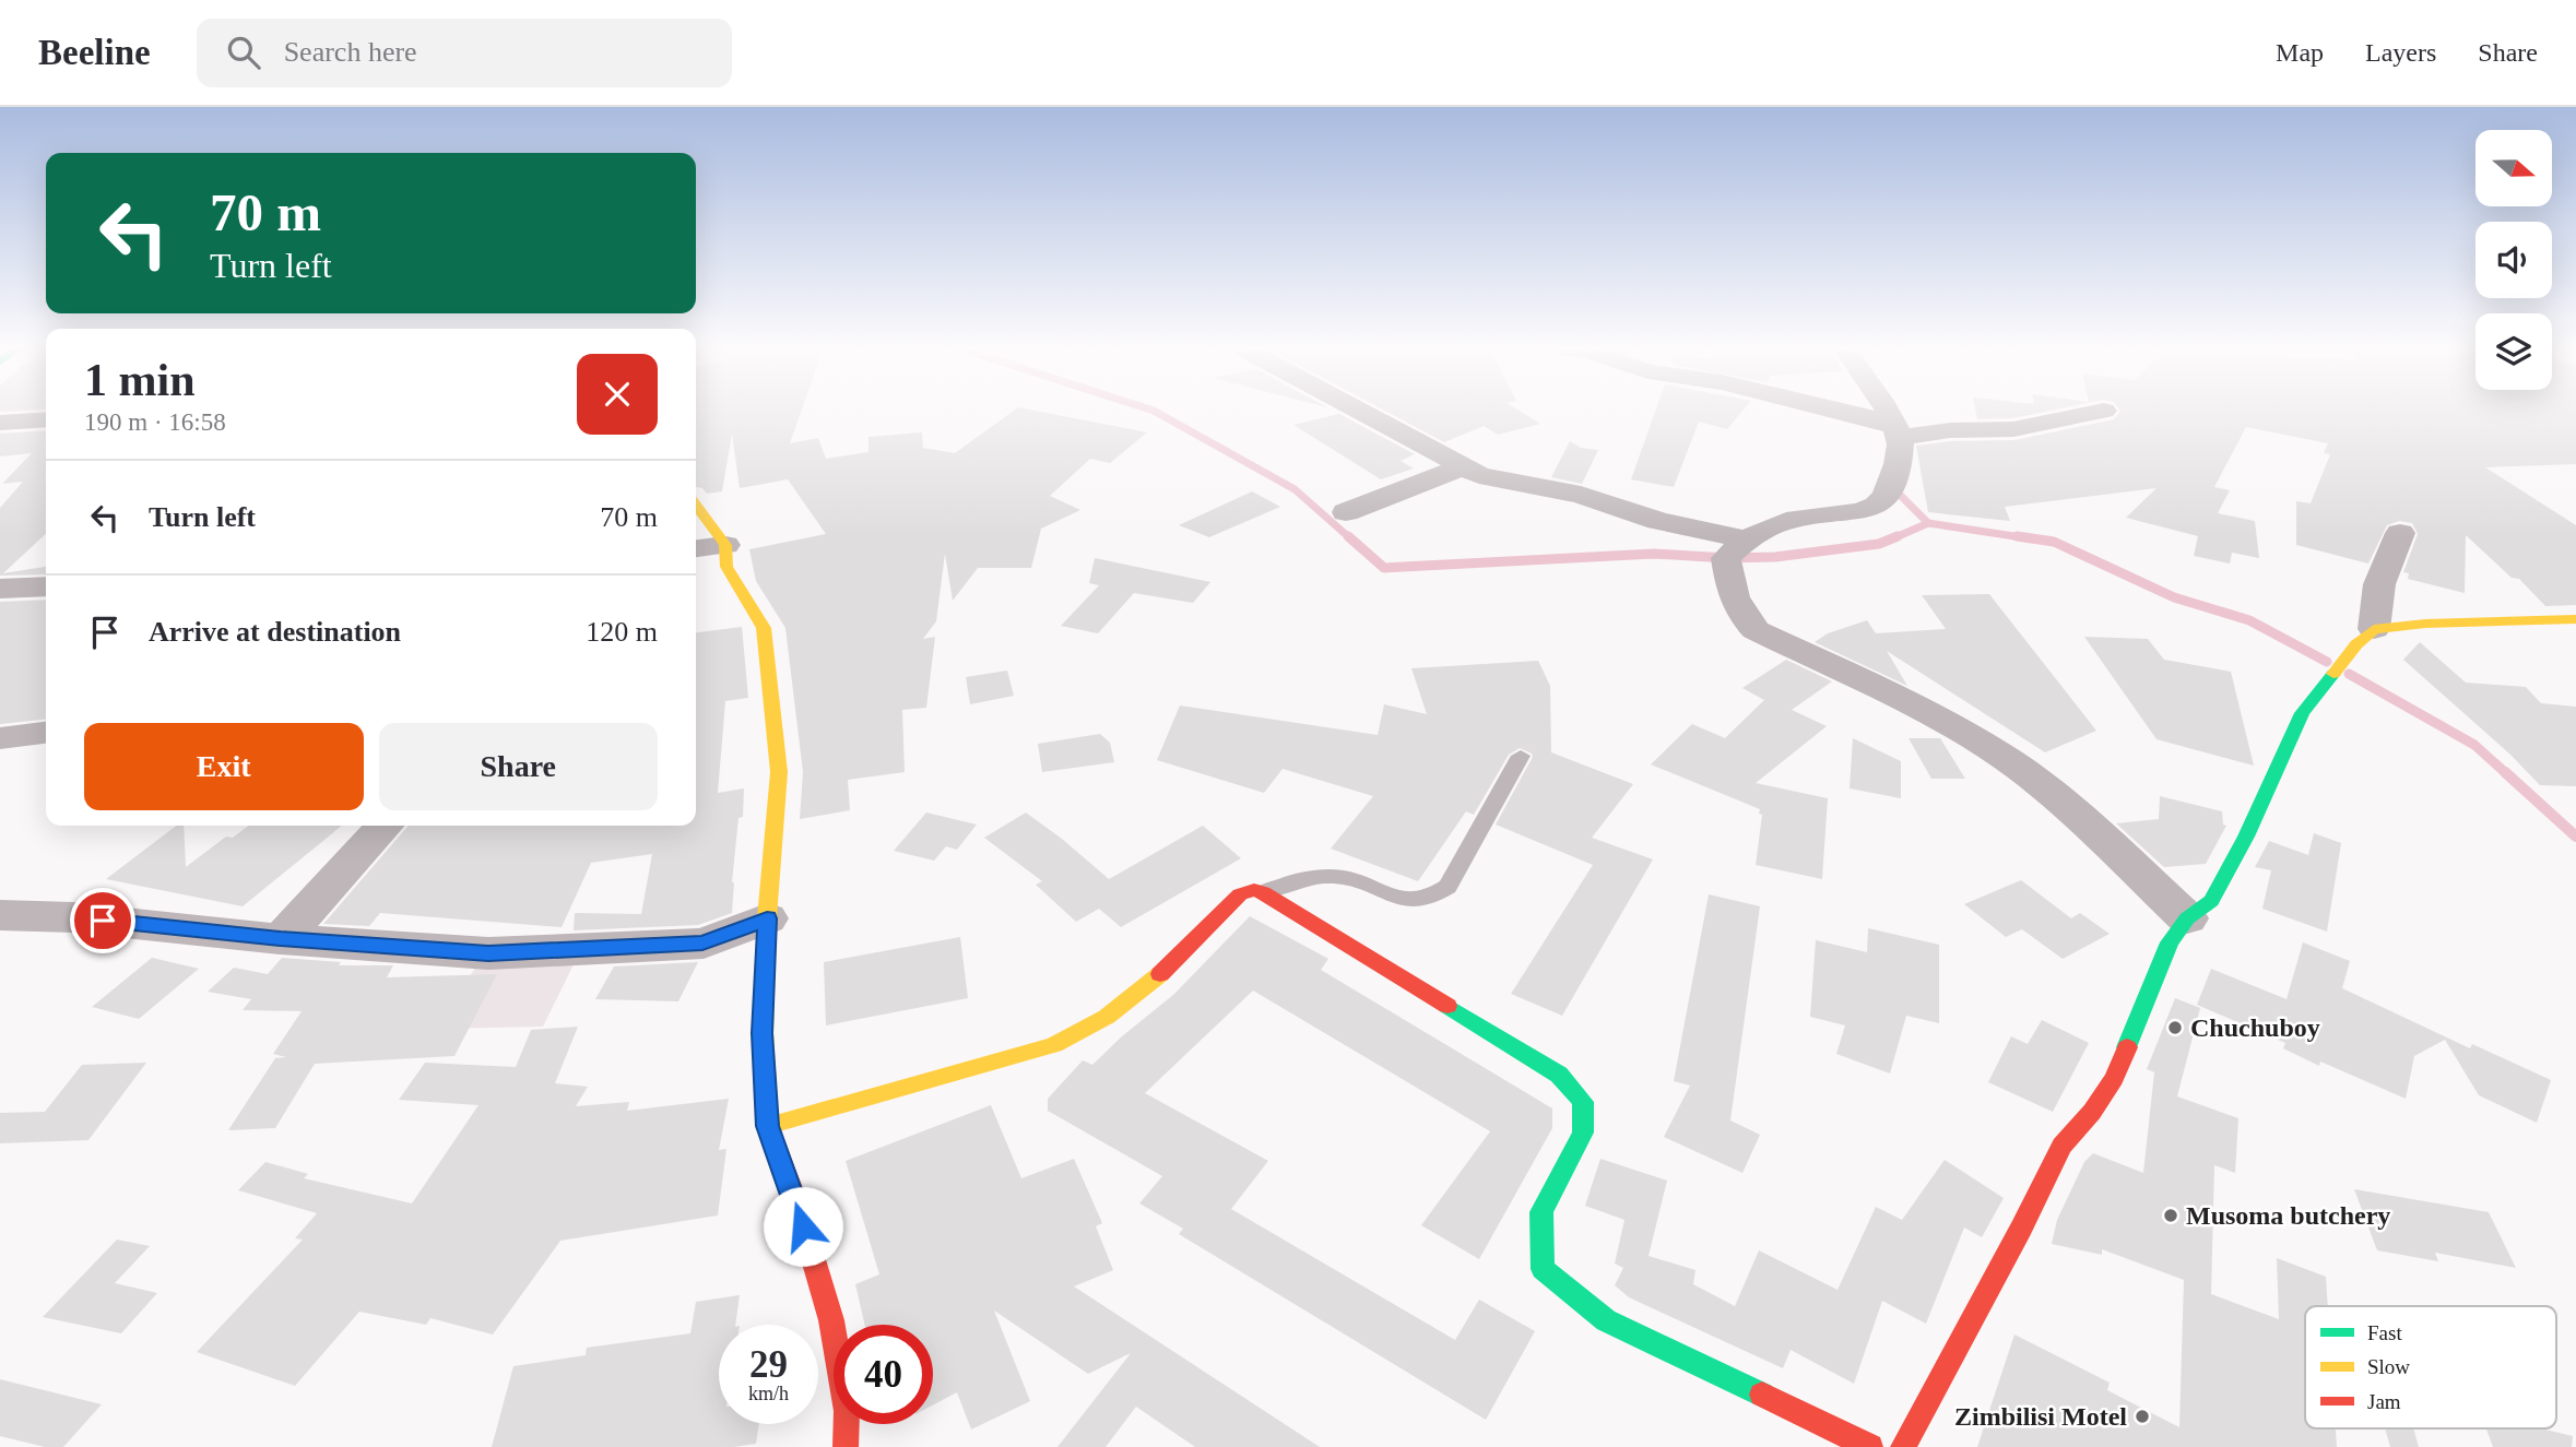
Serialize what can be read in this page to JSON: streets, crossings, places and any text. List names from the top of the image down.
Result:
{
  "places": ["Chuchuboy", "Musoma butchery", "Zimbilisi Motel"],
  "legend": ["Fast", "Slow", "Jam"],
  "north": "right",
  "page": {
    "header": "Beeline",
    "search": "Search here",
    "nav": ["Map", "Layers", "Share"],
    "turn": ["70 m", "Turn left"],
    "heading": ["1 min", "190 m · 16:58"],
    "list": [
      {
        "name": "Turn left",
        "value": "70 m"
      },
      {
        "name": "Arrive at destination",
        "value": "120 m"
      }
    ],
    "buttons": ["Exit", "Share"],
    "speed": "29 km/h",
    "limit": "40"
  }
}
